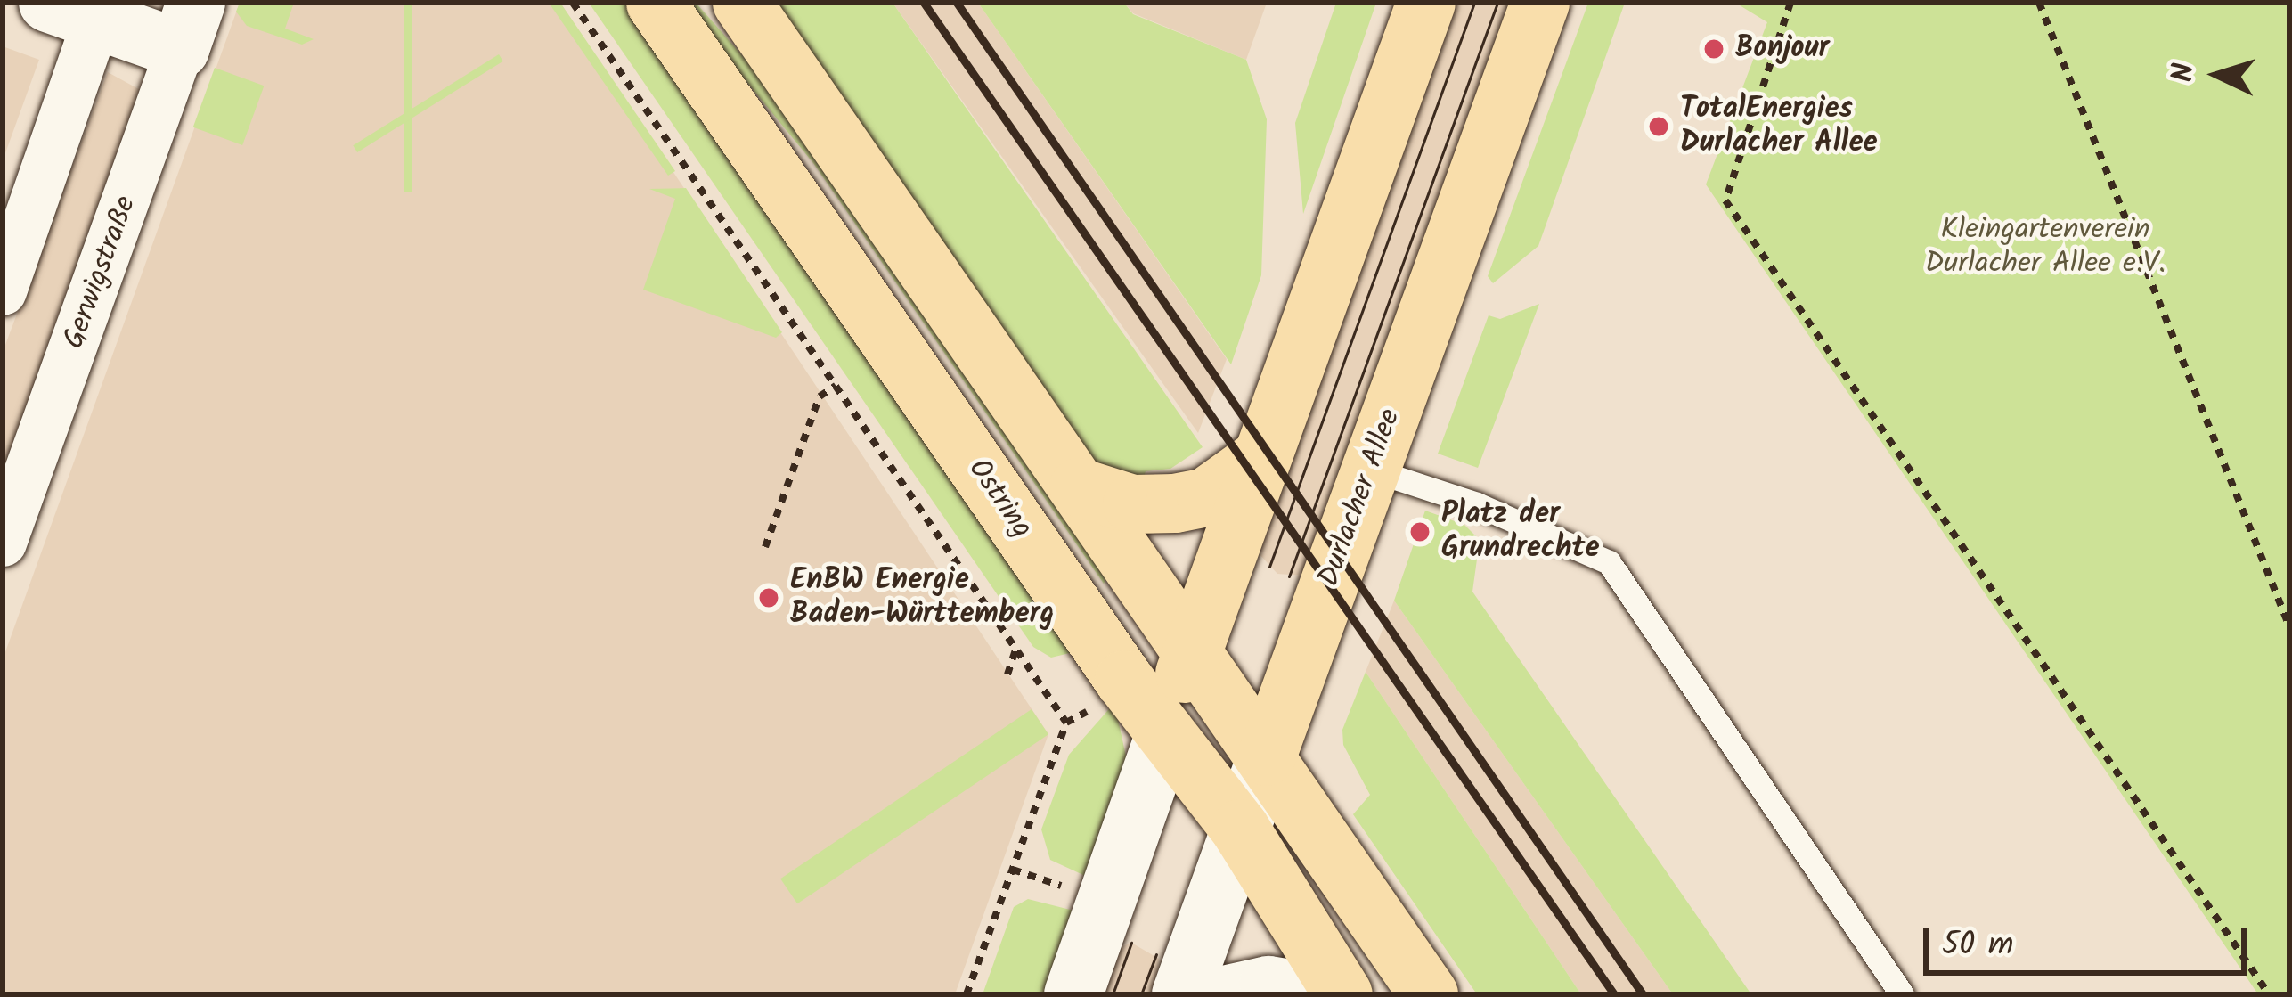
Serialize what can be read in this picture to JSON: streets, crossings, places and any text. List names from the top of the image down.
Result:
{
  "streets": {
    "main road": ["Durlacher Allee", "Ostring"],
    "street": ["Gerwigstraße"]
  },
  "crossings": [
    ["Durlacher Allee", "Ostring"]
  ],
  "parks": ["Kleingartenverein Durlacher Allee e.V."],
  "places": [
    "Bonjour",
    "TotalEnergies Durlacher Allee",
    "Platz der Grundrechte",
    "EnBW Energie Baden-Württemberg"
  ],
  "scale_bar": "50 m",
  "north": "left"
}
